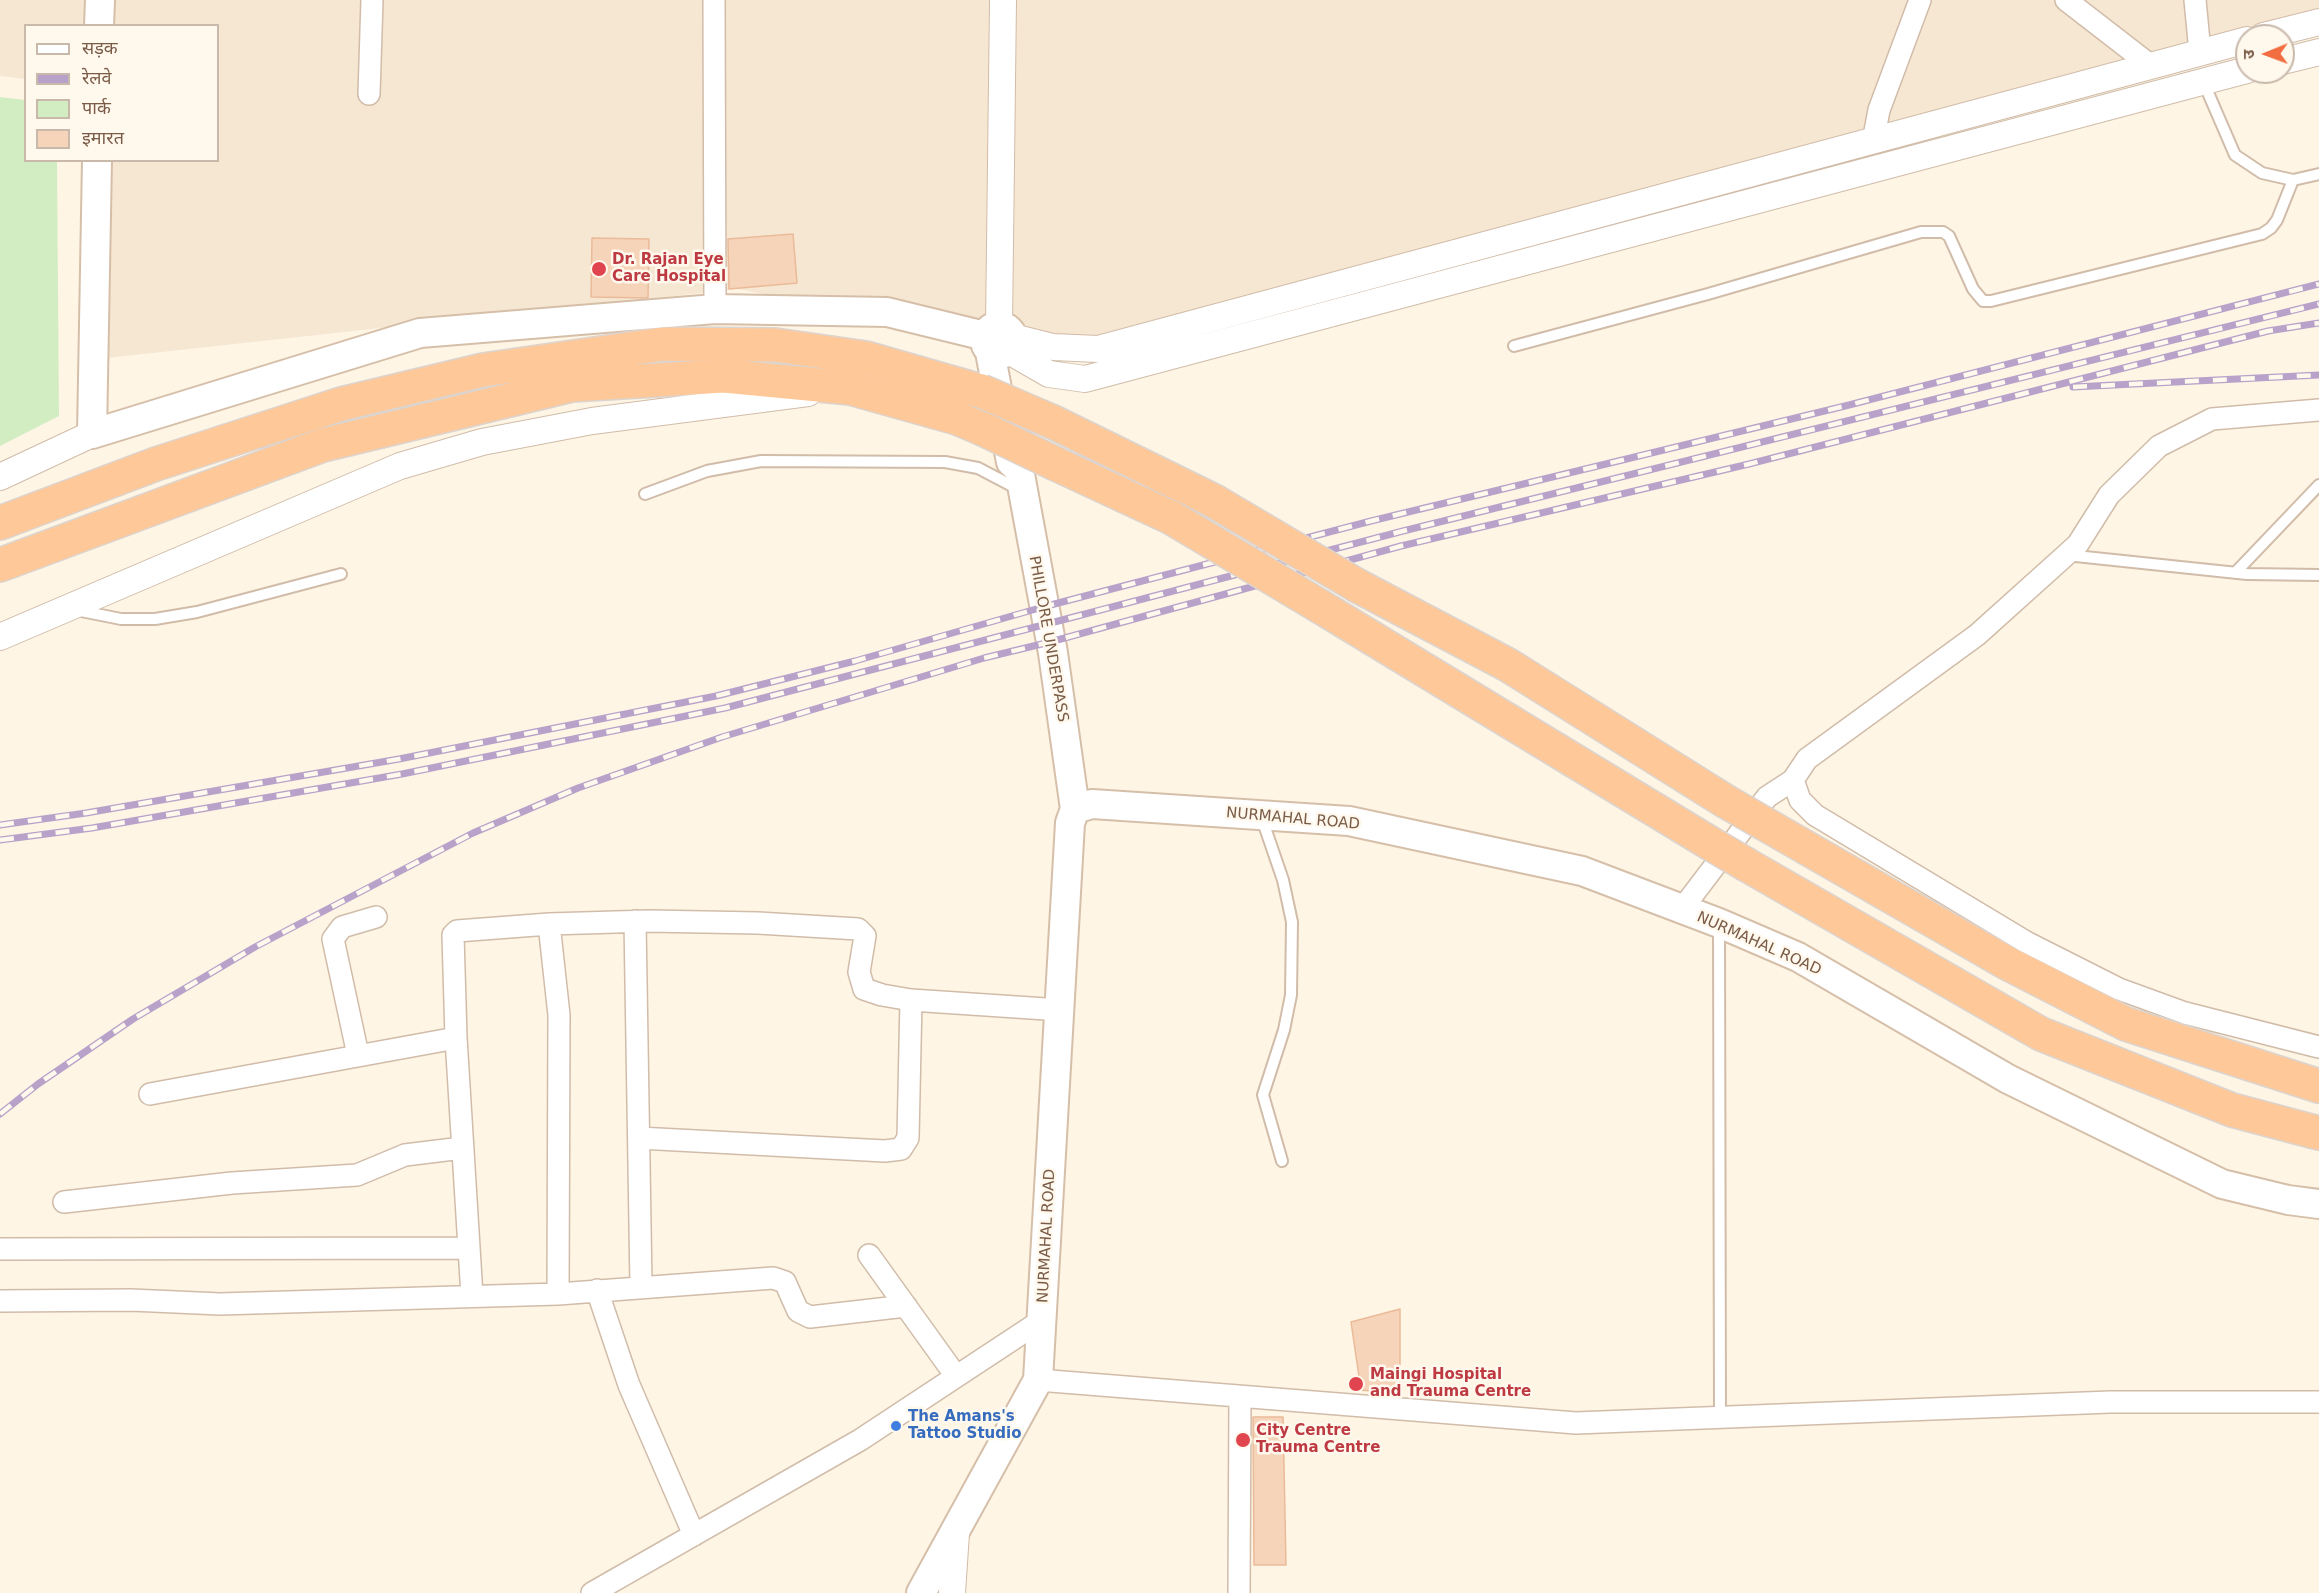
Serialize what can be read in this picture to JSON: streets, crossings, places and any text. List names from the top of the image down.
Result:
{
  "streets": {
    "main road": ["PHILLORE UNDERPASS", "NURMAHAL ROAD"]
  },
  "crossings": [
    ["PHILLORE UNDERPASS", "NURMAHAL ROAD"]
  ],
  "places": [
    "Dr. Rajan Eye Care Hospital",
    "Maingi Hospital and Trauma Centre",
    "The Amans's Tattoo Studio",
    "City Centre Trauma Centre"
  ],
  "legend": [
    "सड़क",
    "रेलवे",
    "पार्क",
    "इमारत"
  ],
  "north": "left"
}
